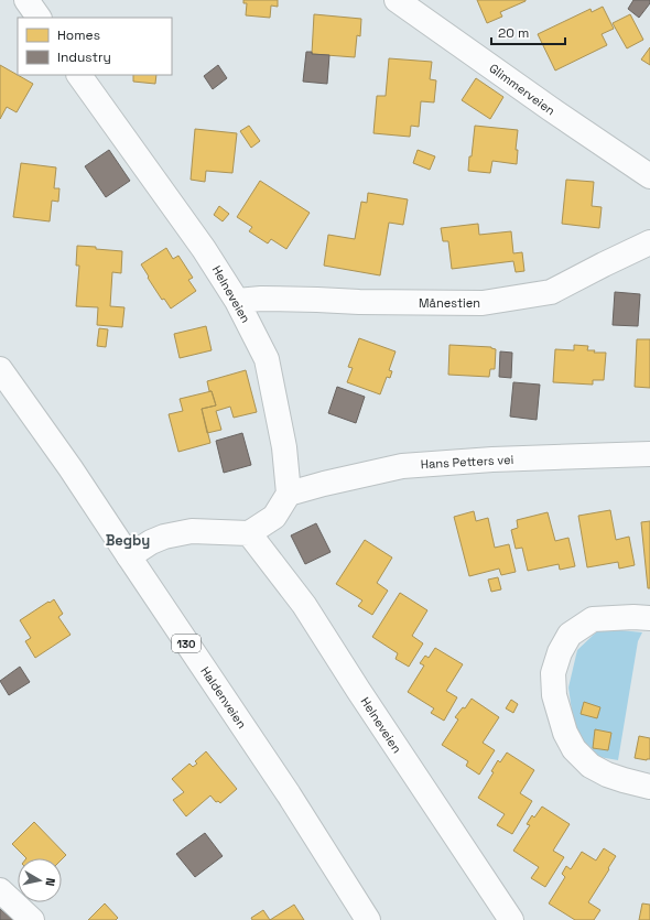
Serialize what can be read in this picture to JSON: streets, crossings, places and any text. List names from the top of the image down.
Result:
{
  "streets": {
    "street": [
      "Glimmerveien",
      "Helneveien",
      "Månestien",
      "Hans Petters vei",
      "130",
      "Haldenveien"
    ]
  },
  "crossings": [
    ["Helneveien", "Månestien"],
    ["Helneveien", "Hans Petters vei"]
  ],
  "districts": ["Begby"],
  "legend": ["Homes", "Industry"],
  "scale_bar": "20 m",
  "north": "right"
}
